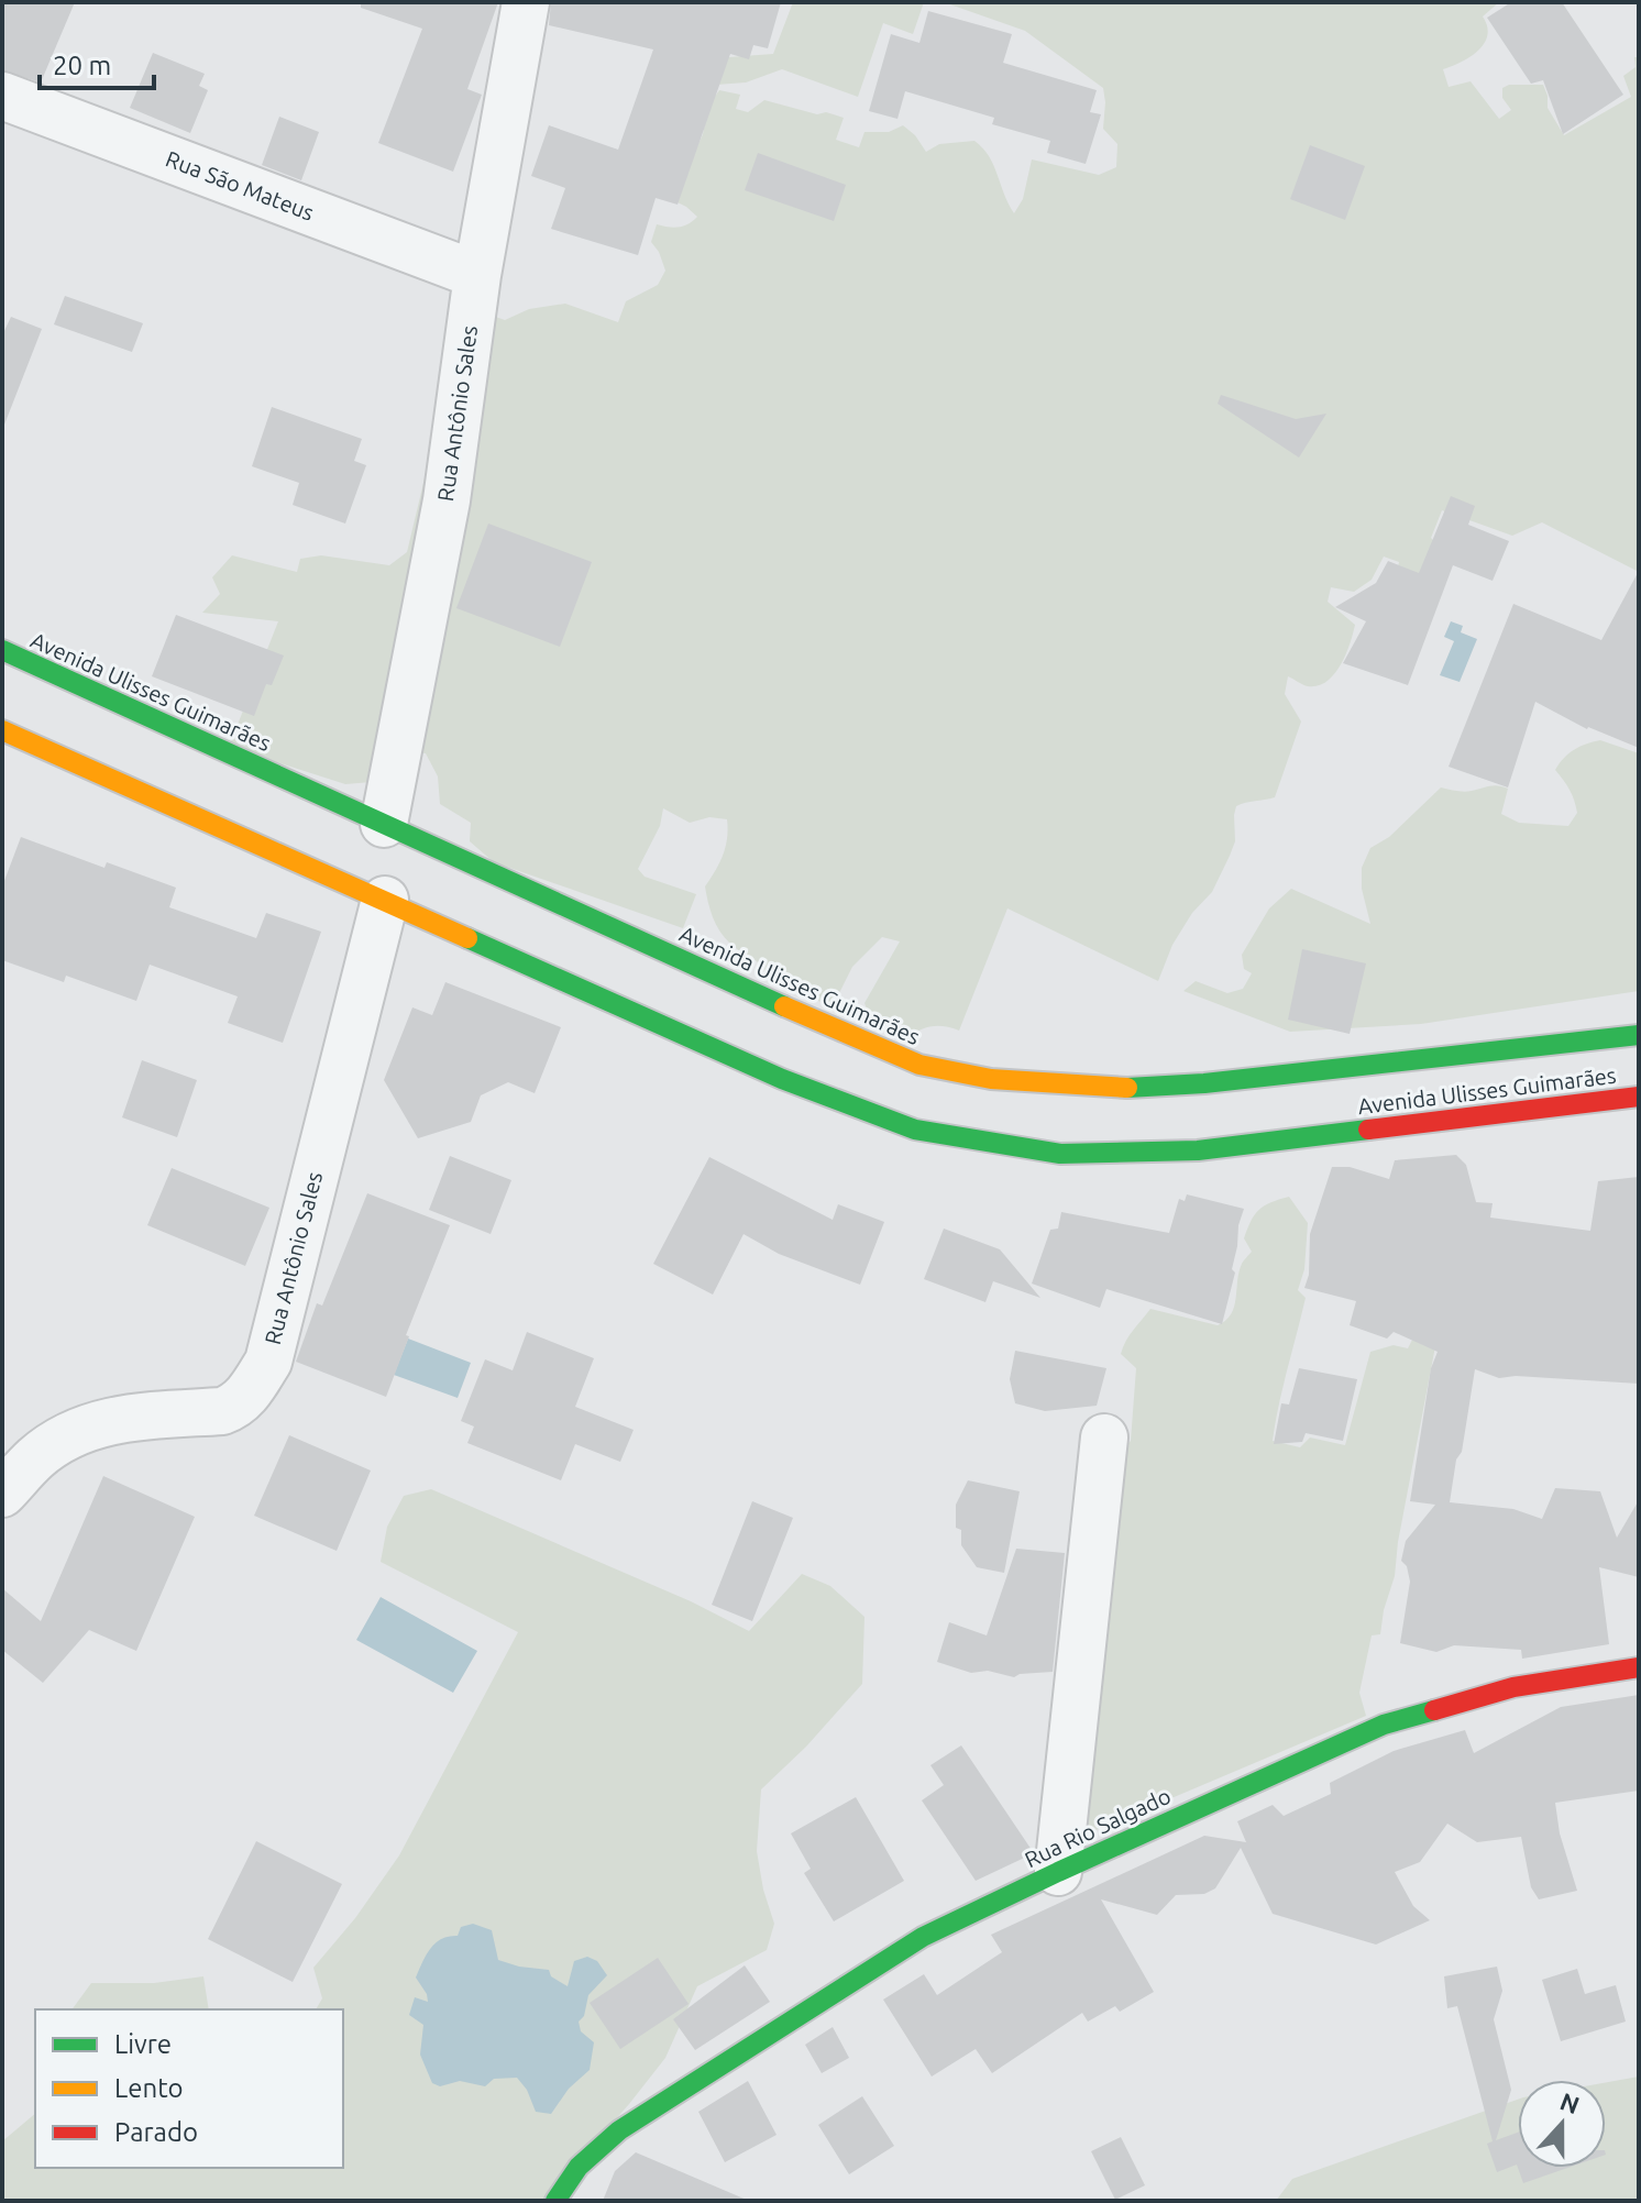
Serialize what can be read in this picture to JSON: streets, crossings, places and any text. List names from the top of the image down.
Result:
{
  "streets": {
    "main road": ["Avenida Ulisses Guimarães", "Rua Rio Salgado"],
    "street": ["Rua São Mateus", "Rua Antônio Sales"]
  },
  "crossings": [
    ["Rua São Mateus", "Rua Antônio Sales"],
    ["Rua Antônio Sales", "Avenida Ulisses Guimarães"]
  ],
  "legend": ["Livre", "Lento", "Parado"],
  "scale_bar": "20 m",
  "north": "top"
}
